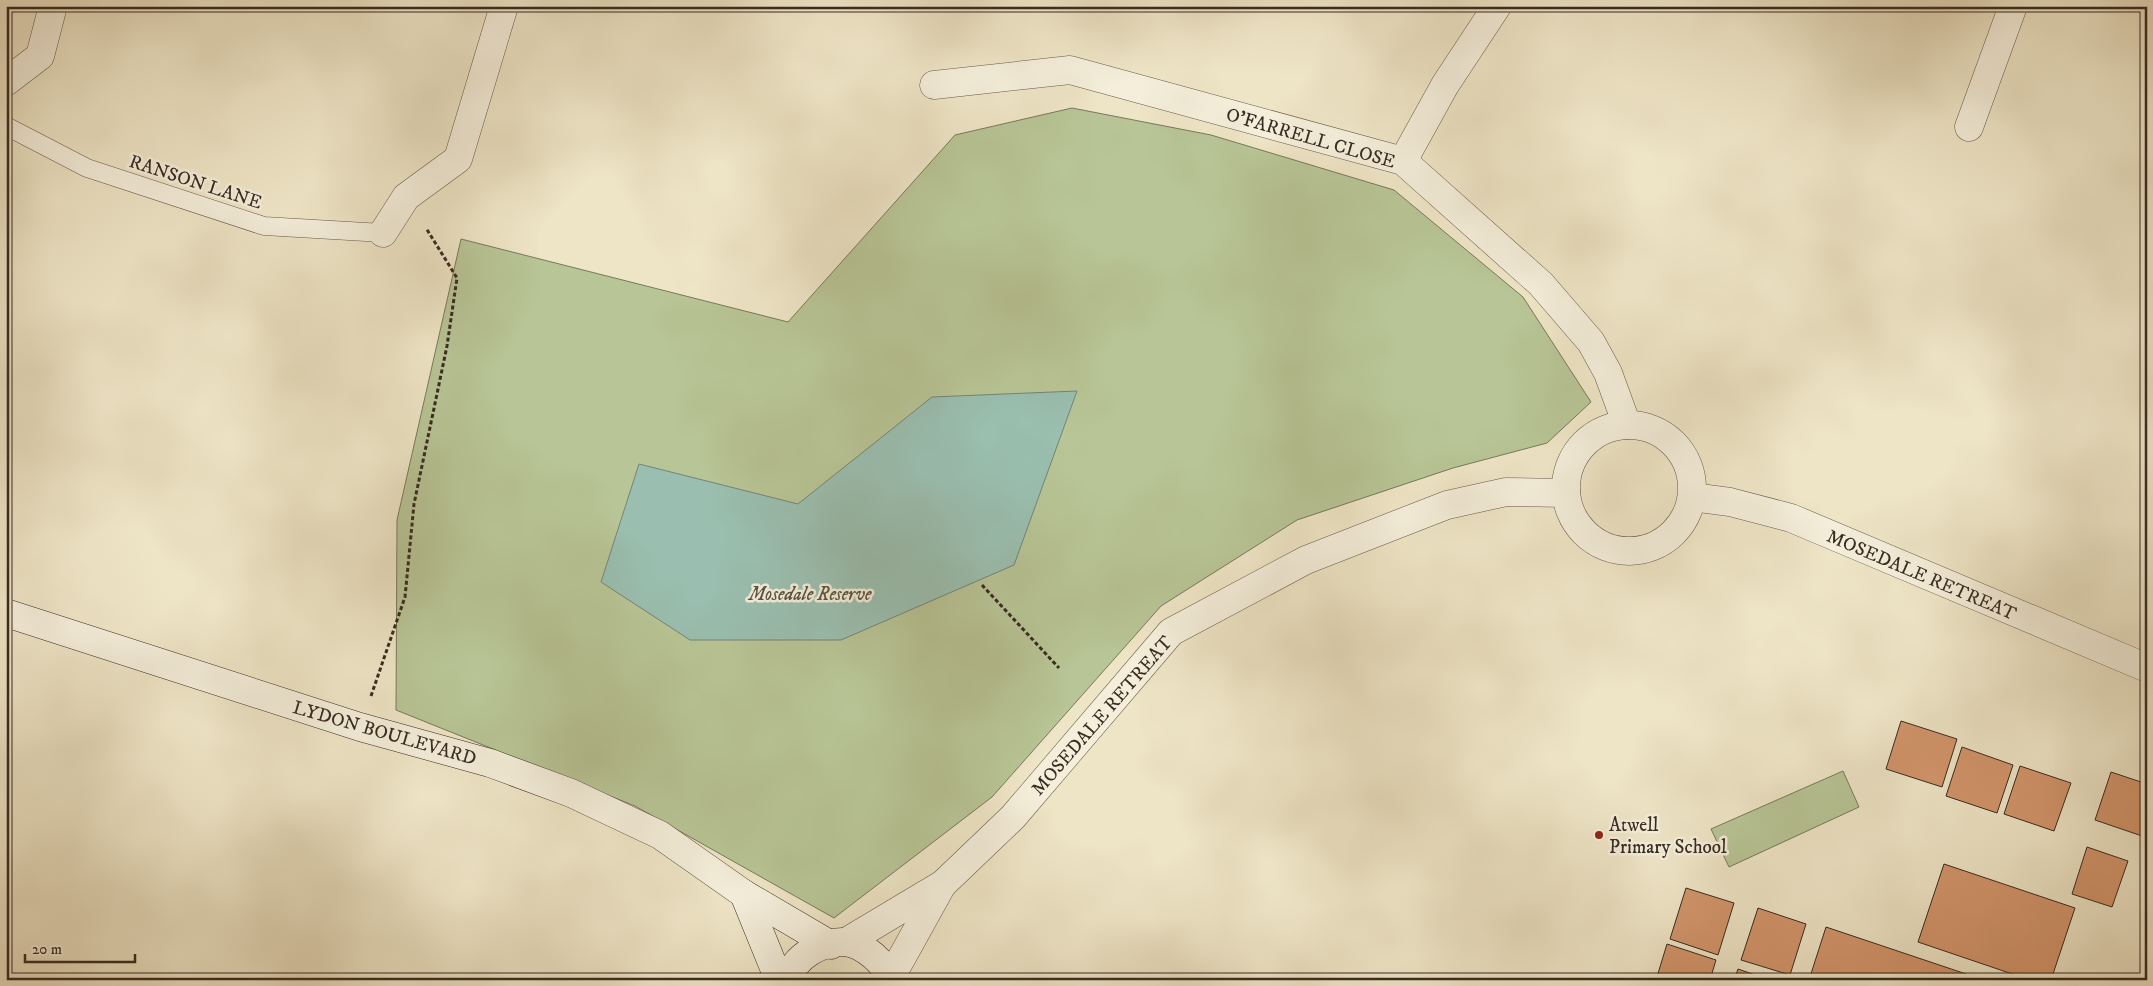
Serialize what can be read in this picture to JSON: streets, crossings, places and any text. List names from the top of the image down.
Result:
{
  "streets": {
    "street": ["O'FARRELL CLOSE", "MOSEDALE RETREAT", "LYDON BOULEVARD"],
    "lane": ["RANSON LANE"]
  },
  "crossings": [
    ["O'FARRELL CLOSE", "MOSEDALE RETREAT"],
    ["MOSEDALE RETREAT", "LYDON BOULEVARD"]
  ],
  "parks": ["Mosedale Reserve"],
  "places": ["Atwell Primary School"],
  "scale_bar": "20 m"
}
